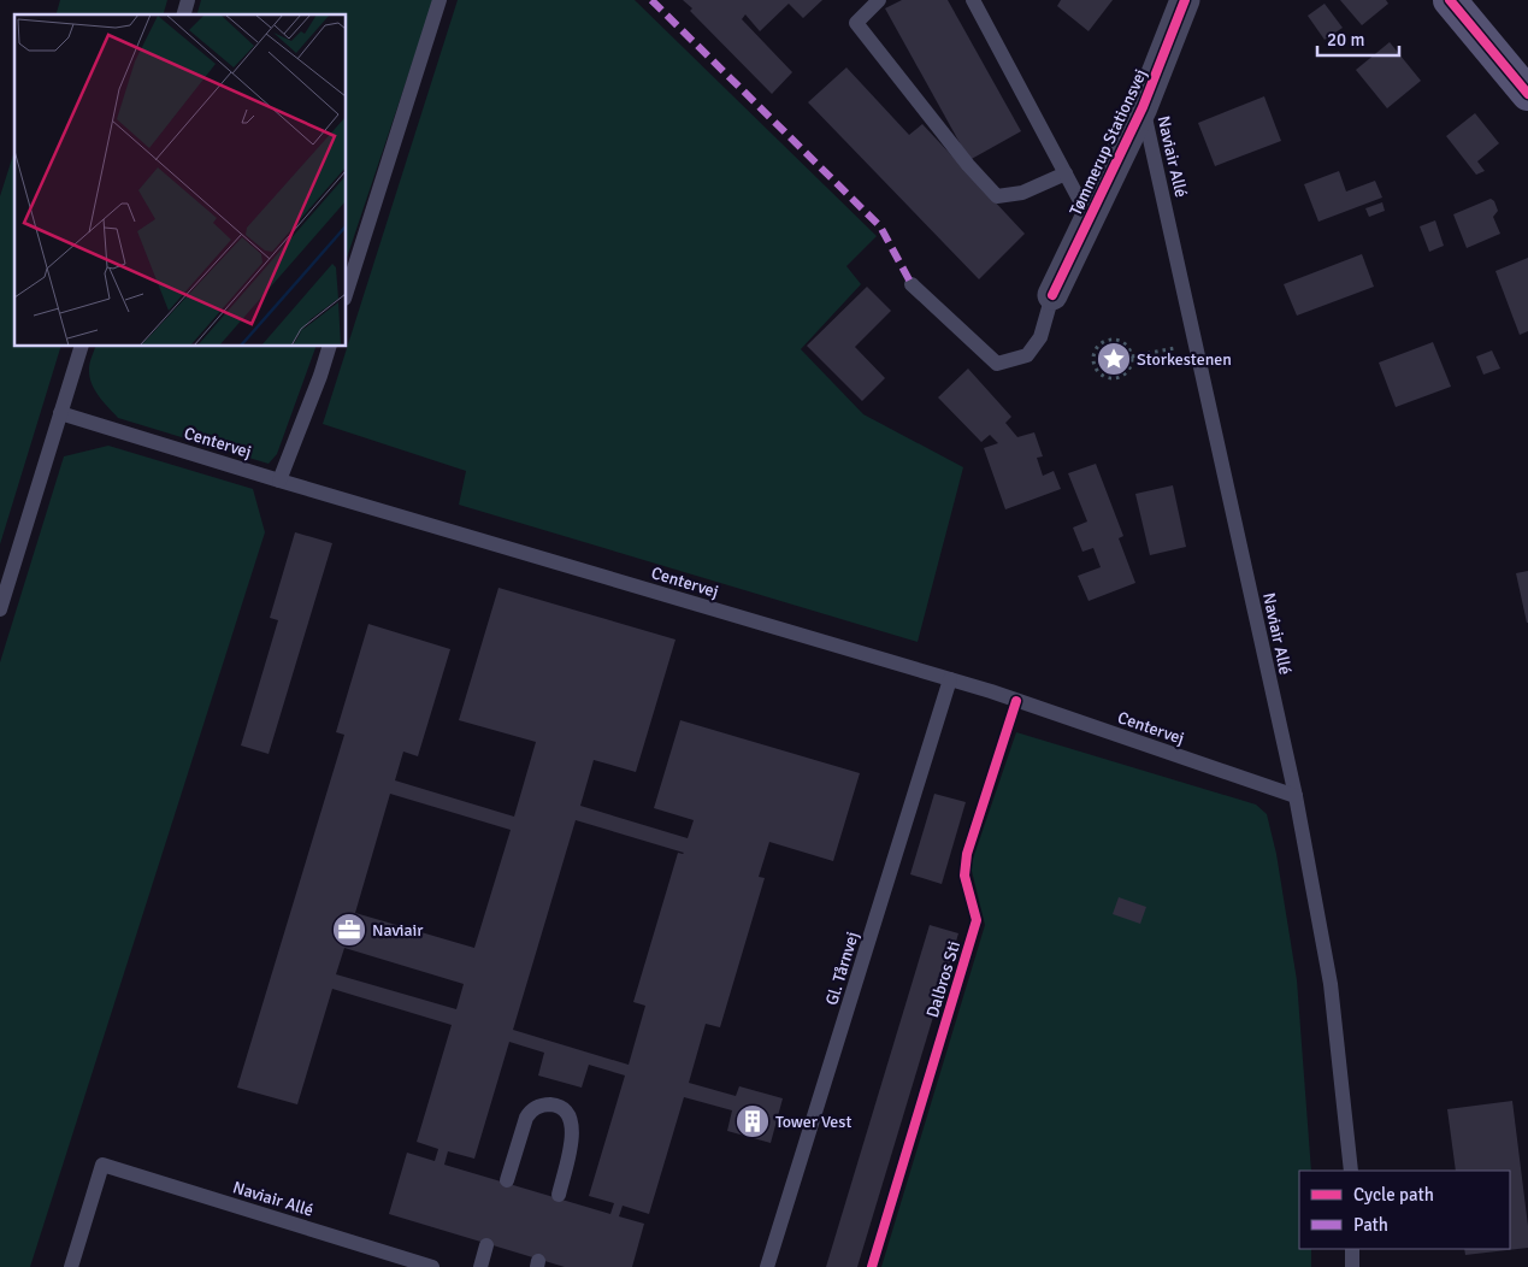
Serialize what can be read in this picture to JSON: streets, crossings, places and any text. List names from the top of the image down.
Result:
{
  "streets": {
    "street": ["Tømmerup Stationsvej"],
    "lane": ["Naviair Allé", "Centervej", "Gl. Tårnvej"],
    "cycle path": ["Dalbros Sti"]
  },
  "crossings": [
    ["Tømmerup Stationsvej", "Naviair Allé"],
    ["Naviair Allé", "Centervej"],
    ["Centervej", "Gl. Tårnvej"]
  ],
  "places": {
    "place": ["Storkestenen"],
    "office": ["Naviair"],
    "building": ["Tower Vest"]
  },
  "legend": ["Cycle path", "Path"],
  "scale_bar": "20 m"
}
